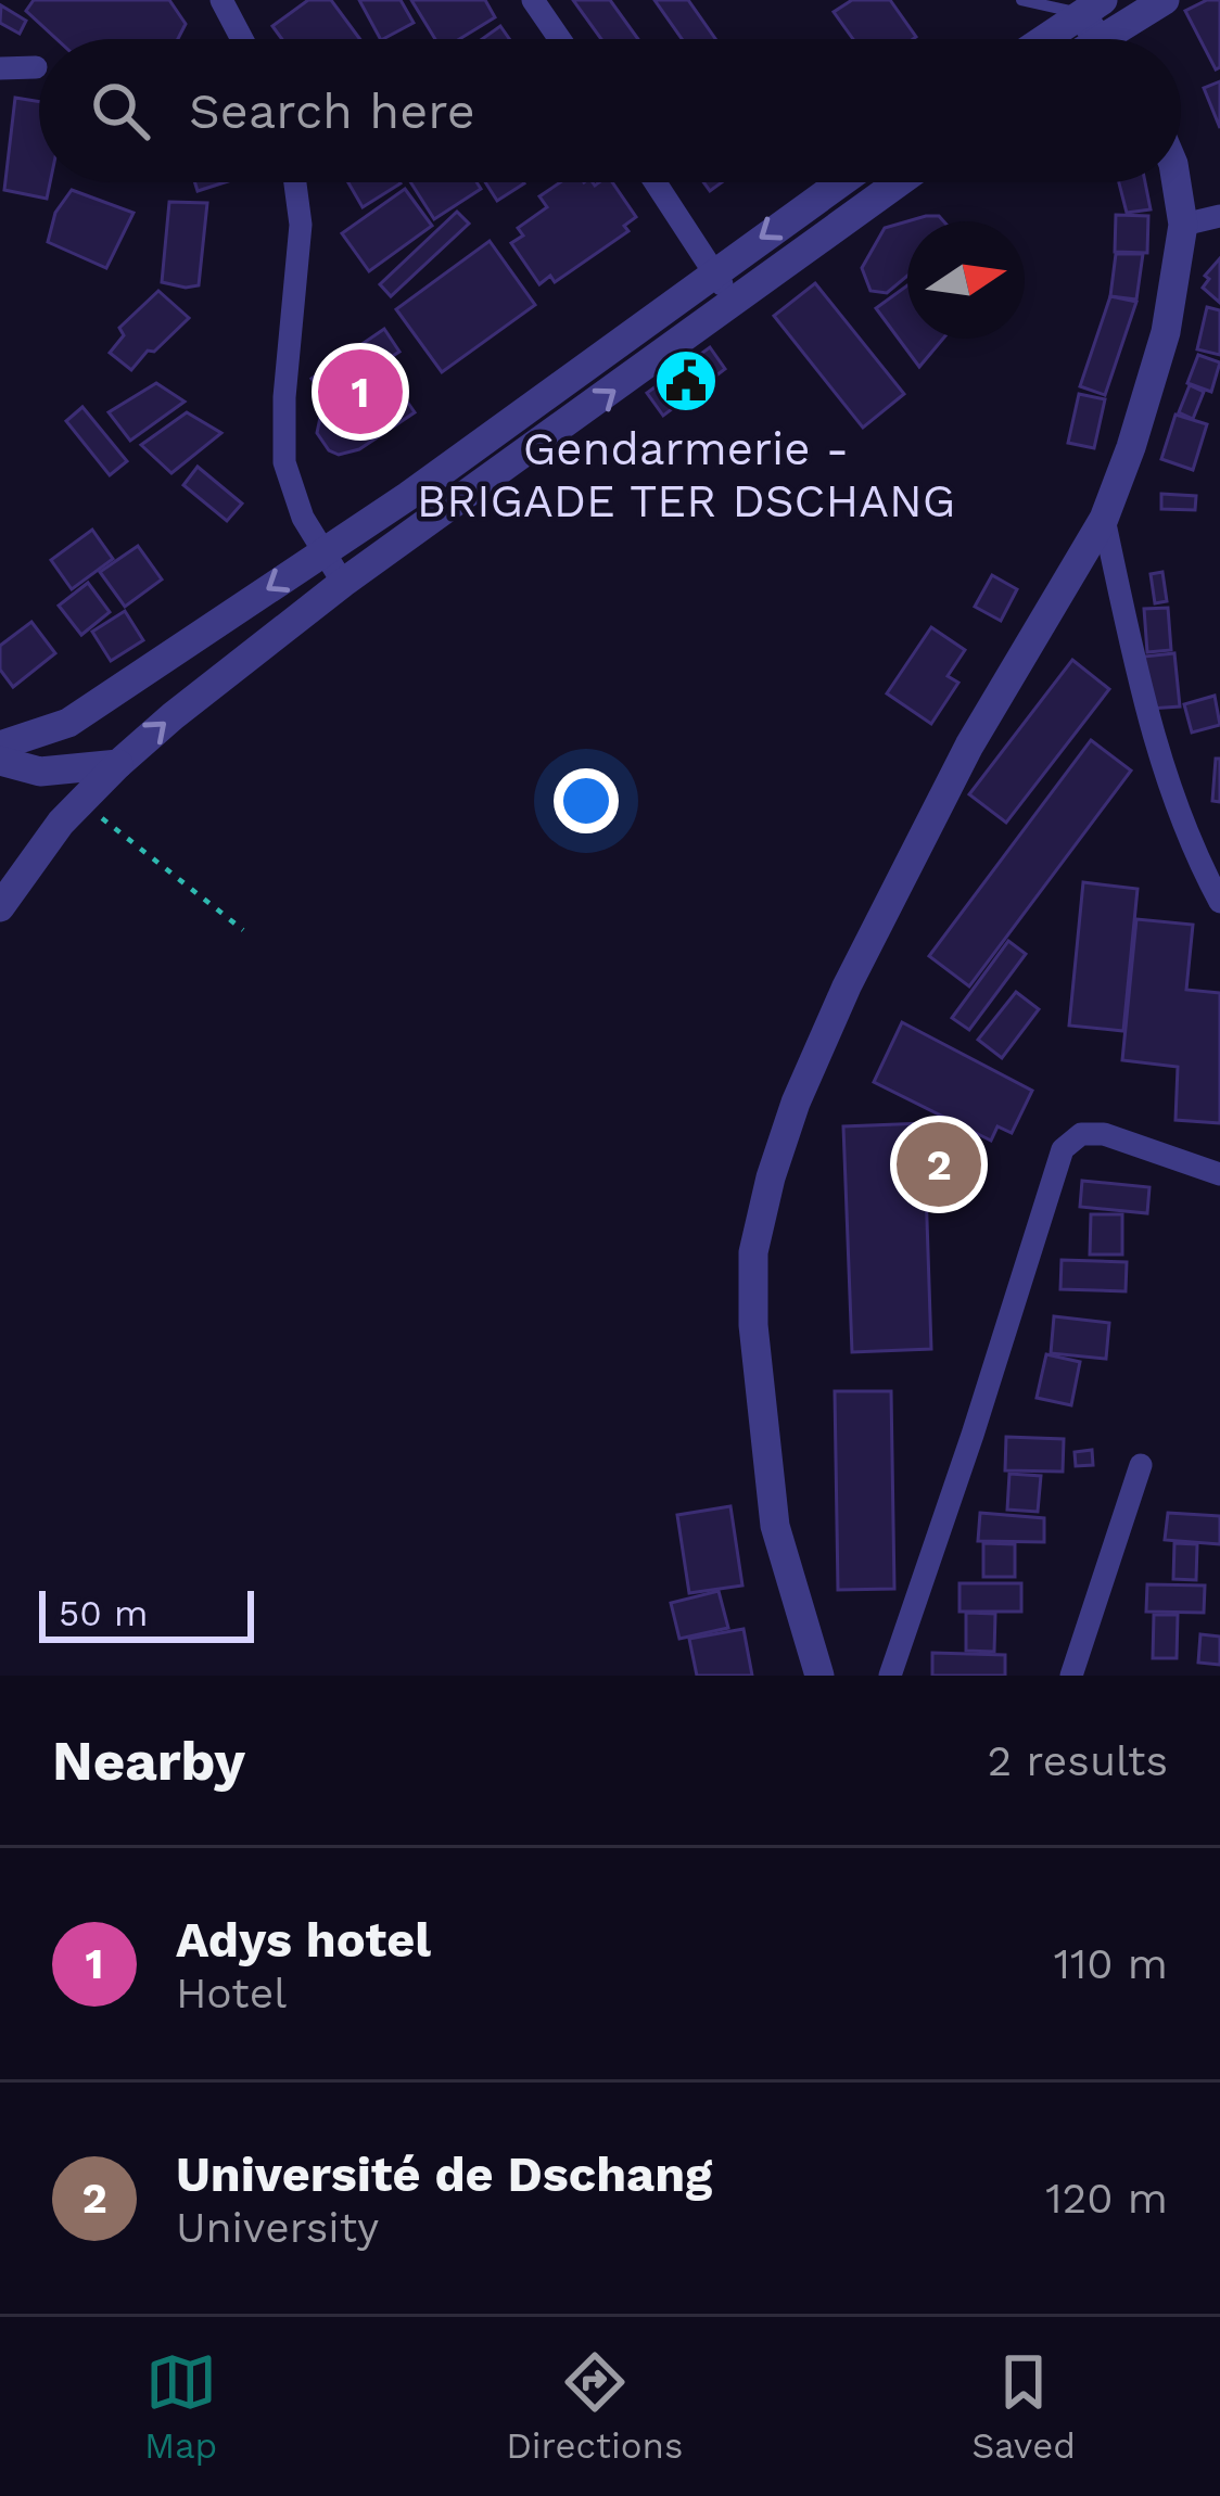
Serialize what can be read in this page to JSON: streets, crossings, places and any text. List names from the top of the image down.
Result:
{
  "places": {
    "public building": ["Gendarmerie - BRIGADE TER DSCHANG"]
  },
  "scale_bar": "50 m",
  "north": "right",
  "page": {
    "search": "Search here",
    "pins": ["1", "2"],
    "scale": "50 m",
    "heading": ["Nearby", "2 results"],
    "list": [
      {
        "mark": "1",
        "name": "Adys hotel",
        "note": "Hotel",
        "value": "110 m"
      },
      {
        "mark": "2",
        "name": "Université de Dschang",
        "note": "University",
        "value": "120 m"
      }
    ],
    "nav": ["Map", "Directions", "Saved"]
  }
}
